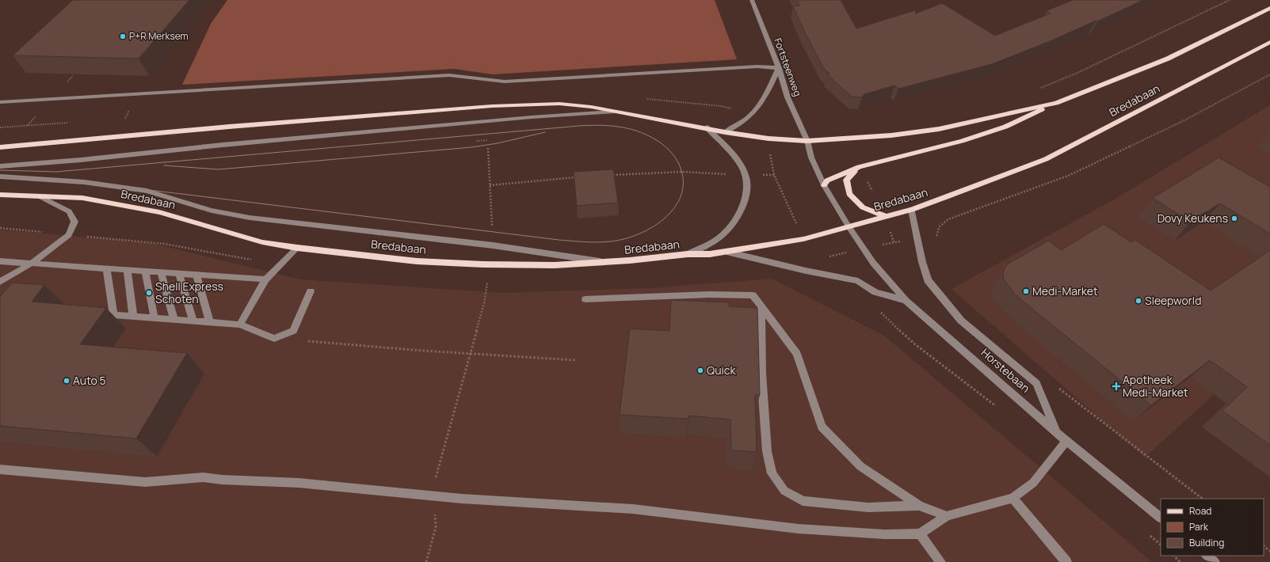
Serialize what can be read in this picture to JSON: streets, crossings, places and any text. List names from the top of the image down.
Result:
{
  "streets": {
    "main road": ["Bredabaan"],
    "street": ["Fortsteenweg", "Horstebaan"]
  },
  "crossings": [
    ["Fortsteenweg", "Horstebaan"],
    ["Bredabaan", "Horstebaan"]
  ],
  "places": {
    "other": [
      "P+R Merksem",
      "Dovy Keukens",
      "Medi-Market",
      "Shell Express Schoten",
      "Sleepworld",
      "Quick",
      "Auto 5"
    ],
    "health": ["Apotheek Medi-Market"]
  },
  "legend": ["Road", "Park", "Building"]
}
